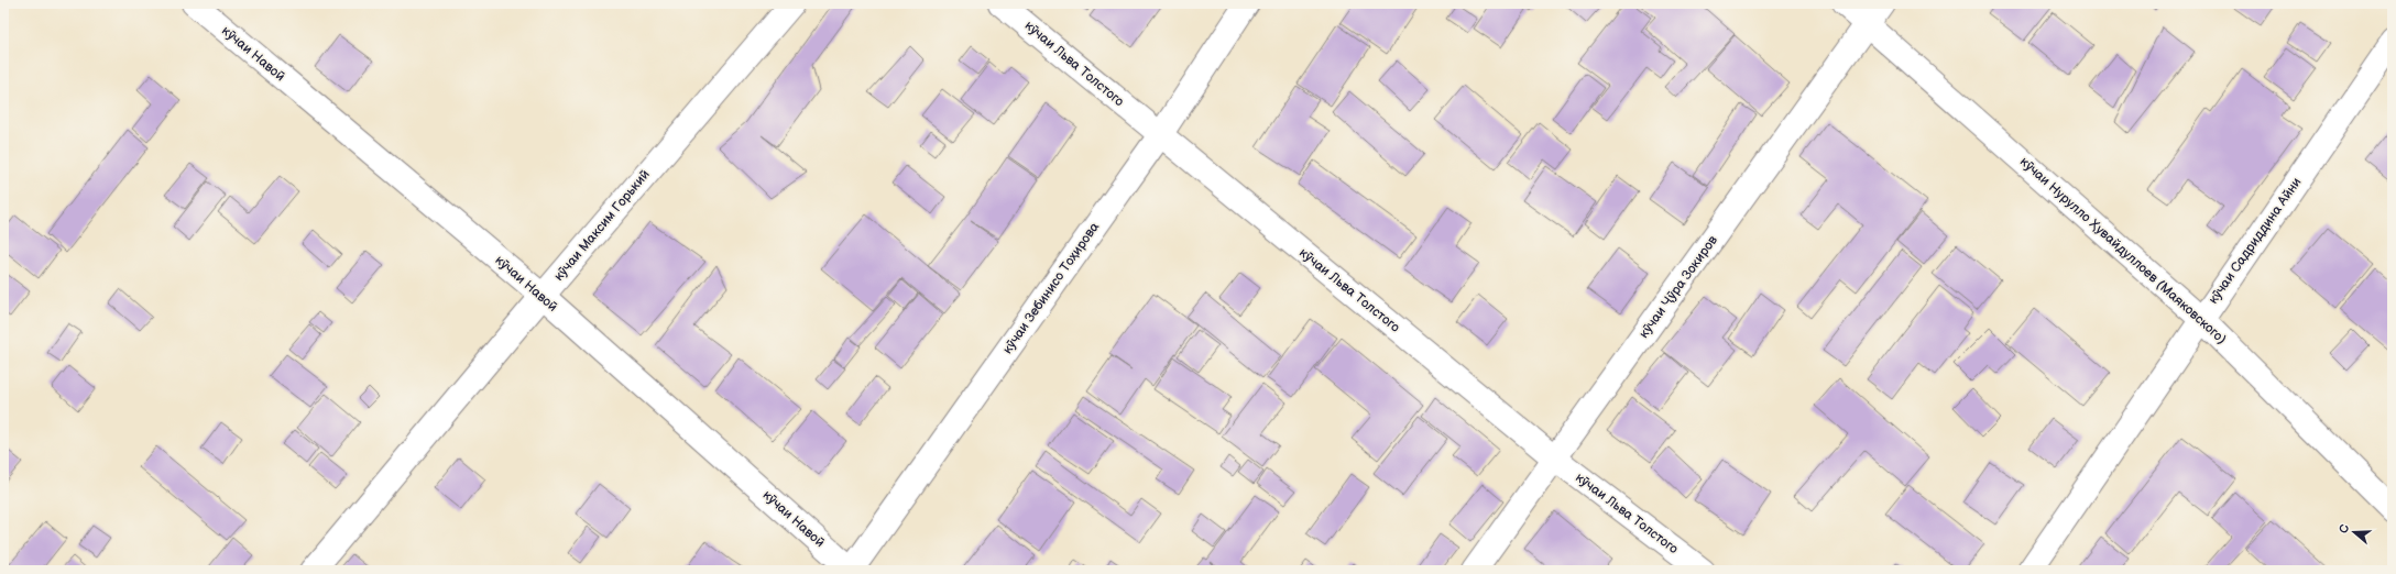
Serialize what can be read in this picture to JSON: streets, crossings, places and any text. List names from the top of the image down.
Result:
{
  "streets": {
    "street": [
      "кӯчаи Навоӣ",
      "кӯчаи Льва Толстого",
      "кӯчаи Максим Горький",
      "кӯчаи Садриддина Айни",
      "кӯчаи Нурулло Ҳувайдуллоев (Маяковского)",
      "кӯчаи Ҷӯра Зокиров",
      "кӯчаи Зебинисо Тоҳирова"
    ]
  },
  "crossings": [
    ["кӯчаи Навоӣ", "кӯчаи Максим Горький"],
    ["кӯчаи Навоӣ", "кӯчаи Зебинисо Тоҳирова"],
    ["кӯчаи Льва Толстого", "кӯчаи Ҷӯра Зокиров"],
    ["кӯчаи Льва Толстого", "кӯчаи Зебинисо Тоҳирова"],
    ["кӯчаи Садриддина Айни", "кӯчаи Нурулло Ҳувайдуллоев (Маяковского)"],
    ["кӯчаи Нурулло Ҳувайдуллоев (Маяковского)", "кӯчаи Ҷӯра Зокиров"]
  ],
  "north": "left"
}
